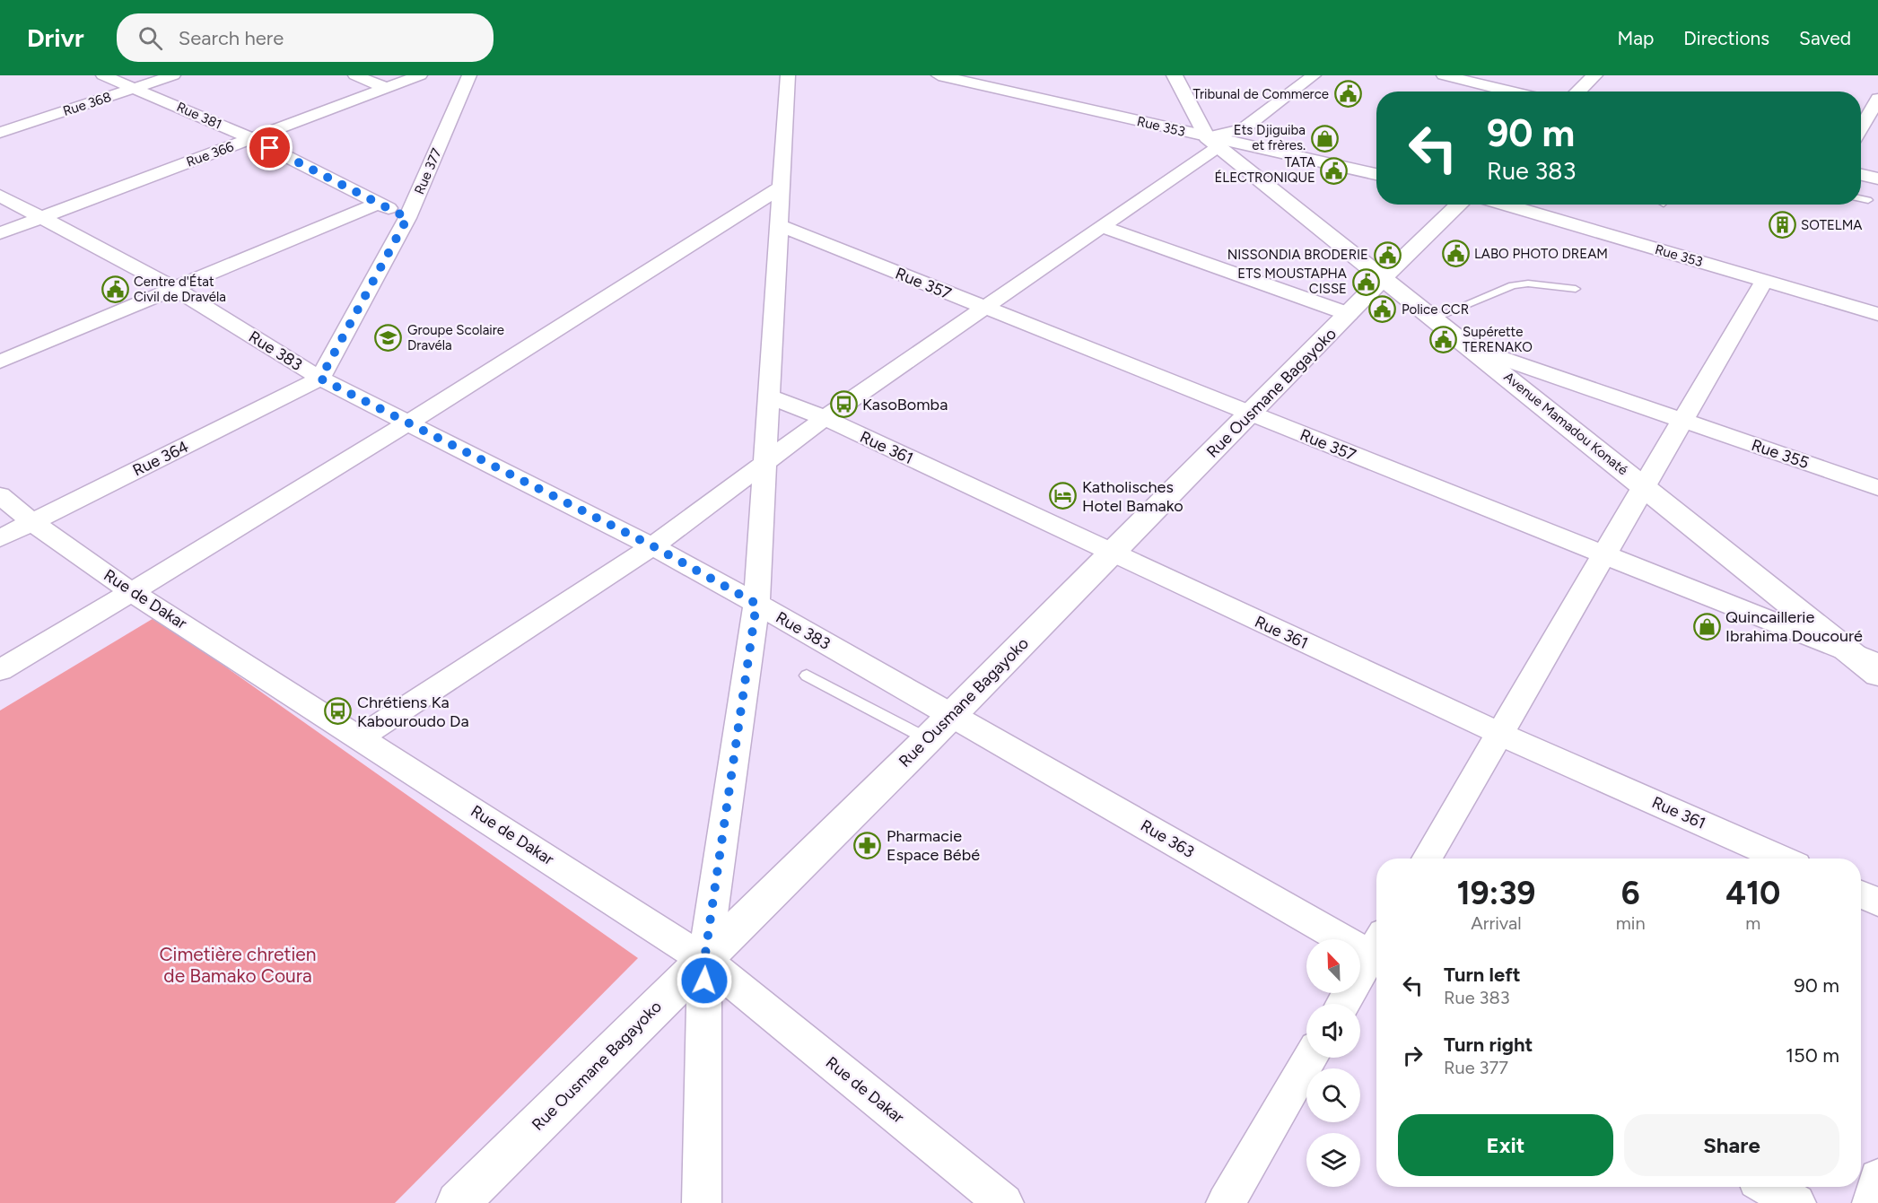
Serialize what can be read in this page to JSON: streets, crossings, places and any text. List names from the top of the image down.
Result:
{
  "streets": {
    "main road": ["Rue Ousmane Bagayoko", "Avenue Mamadou Konaté"],
    "street": [
      "Rue 368",
      "Rue 381",
      "Rue 353",
      "Rue 366",
      "Rue 377",
      "Rue 357",
      "Rue 383",
      "Rue 361",
      "Rue 355",
      "Rue 364",
      "Rue de Dakar",
      "Rue 363"
    ]
  },
  "crossings": [
    ["Rue 368", "Rue 381"],
    ["Rue 381", "Rue 366"],
    ["Rue 381", "Rue 377"],
    ["Rue 353", "Avenue Mamadou Konaté"],
    ["Rue 366", "Rue 383"],
    ["Rue 377", "Rue 383"],
    ["Rue 377", "Rue 364"],
    ["Rue 357", "Rue Ousmane Bagayoko"],
    ["Rue 357", "Avenue Mamadou Konaté"],
    ["Rue 383", "Rue Ousmane Bagayoko"],
    ["Rue 383", "Rue 364"],
    ["Rue 383", "Rue 363"],
    ["Rue Ousmane Bagayoko", "Avenue Mamadou Konaté"],
    ["Rue Ousmane Bagayoko", "Rue 361"],
    ["Rue Ousmane Bagayoko", "Rue de Dakar"],
    ["Rue Ousmane Bagayoko", "Rue 363"],
    ["Avenue Mamadou Konaté", "Rue 355"],
    ["Rue 364", "Rue de Dakar"]
  ],
  "parks": ["Cimetière chretien de Bamako Coura"],
  "places": {
    "public building": [
      "Tribunal de Commerce",
      "TATA ÉLECTRONIQUE",
      "LABO PHOTO DREAM",
      "NISSONDIA BRODERIE",
      "ETS MOUSTAPHA CISSE",
      "Centre d'État Civil de Dravéla",
      "Police CCR",
      "Supérette TERENAKO"
    ],
    "shop": ["Ets Djiguiba et frères.", "Quincaillerie Ibrahima Doucouré"],
    "building": ["SOTELMA"],
    "school or university": ["Groupe Scolaire Dravéla"],
    "bus stop": ["KasoBomba", "Chrétiens Ka Kabouroudo Da"],
    "hotel": ["Katholisches Hotel Bamako"],
    "pharmacy": ["Pharmacie Espace Bébé"]
  },
  "north": "top left",
  "page": {
    "header": "Drivr",
    "search": "Search here",
    "nav": ["Map", "Directions", "Saved"],
    "turn": ["90 m", "Rue 383"],
    "eta": [
      "19:39",
      "Arrival",
      "6",
      "min",
      "410",
      "m"
    ],
    "list": [
      {
        "name": "Turn left",
        "note": "Rue 383",
        "value": "90 m"
      },
      {
        "name": "Turn right",
        "note": "Rue 377",
        "value": "150 m"
      }
    ],
    "buttons": ["Exit", "Share"]
  }
}
